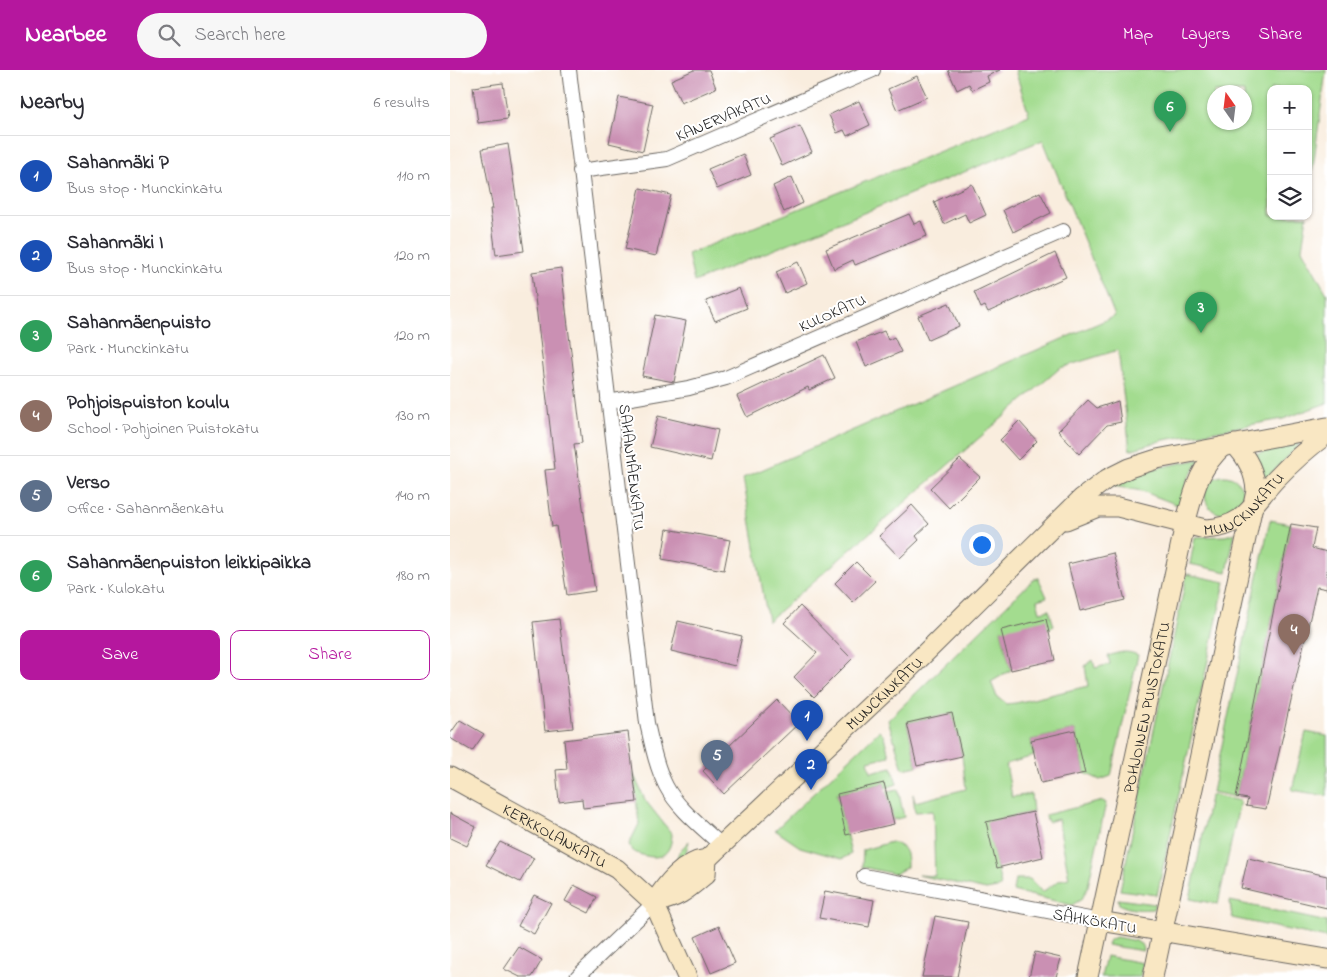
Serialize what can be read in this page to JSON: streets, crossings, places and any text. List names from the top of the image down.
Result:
{
  "streets": {
    "main road": [
      "MUNCKINKATU",
      "POHJOINEN PUISTOKATU",
      "KERKKOLANKATU",
      "SÄHKÖKATU"
    ],
    "street": ["KANERVAKATU", "KULOKATU", "SAHANMÄENKATU"]
  },
  "crossings": [
    ["KANERVAKATU", "SAHANMÄENKATU"],
    ["KULOKATU", "SAHANMÄENKATU"],
    ["SAHANMÄENKATU", "MUNCKINKATU"],
    ["MUNCKINKATU", "POHJOINEN PUISTOKATU"],
    ["MUNCKINKATU", "KERKKOLANKATU"],
    ["POHJOINEN PUISTOKATU", "SÄHKÖKATU"]
  ],
  "north": "top",
  "page": {
    "header": "Nearbee",
    "search": "Search here",
    "nav": ["Map", "Layers", "Share"],
    "heading": ["Nearby", "6 results"],
    "map_buttons": ["+", "−"],
    "pins": [
      "6",
      "3",
      "4",
      "1",
      "5",
      "2"
    ],
    "list": [
      {
        "mark": "1",
        "name": "Sahanmäki P",
        "note": "Bus stop · Munckinkatu",
        "value": "110 m"
      },
      {
        "mark": "2",
        "name": "Sahanmäki I",
        "note": "Bus stop · Munckinkatu",
        "value": "120 m"
      },
      {
        "mark": "3",
        "name": "Sahanmäenpuisto",
        "note": "Park · Munckinkatu",
        "value": "120 m"
      },
      {
        "mark": "4",
        "name": "Pohjoispuiston koulu",
        "note": "School · Pohjoinen Puistokatu",
        "value": "130 m"
      },
      {
        "mark": "5",
        "name": "Verso",
        "note": "Office · Sahanmäenkatu",
        "value": "140 m"
      },
      {
        "mark": "6",
        "name": "Sahanmäenpuiston leikkipaikka",
        "note": "Park · Kulokatu",
        "value": "180 m"
      }
    ],
    "buttons": ["Save", "Share"]
  }
}
